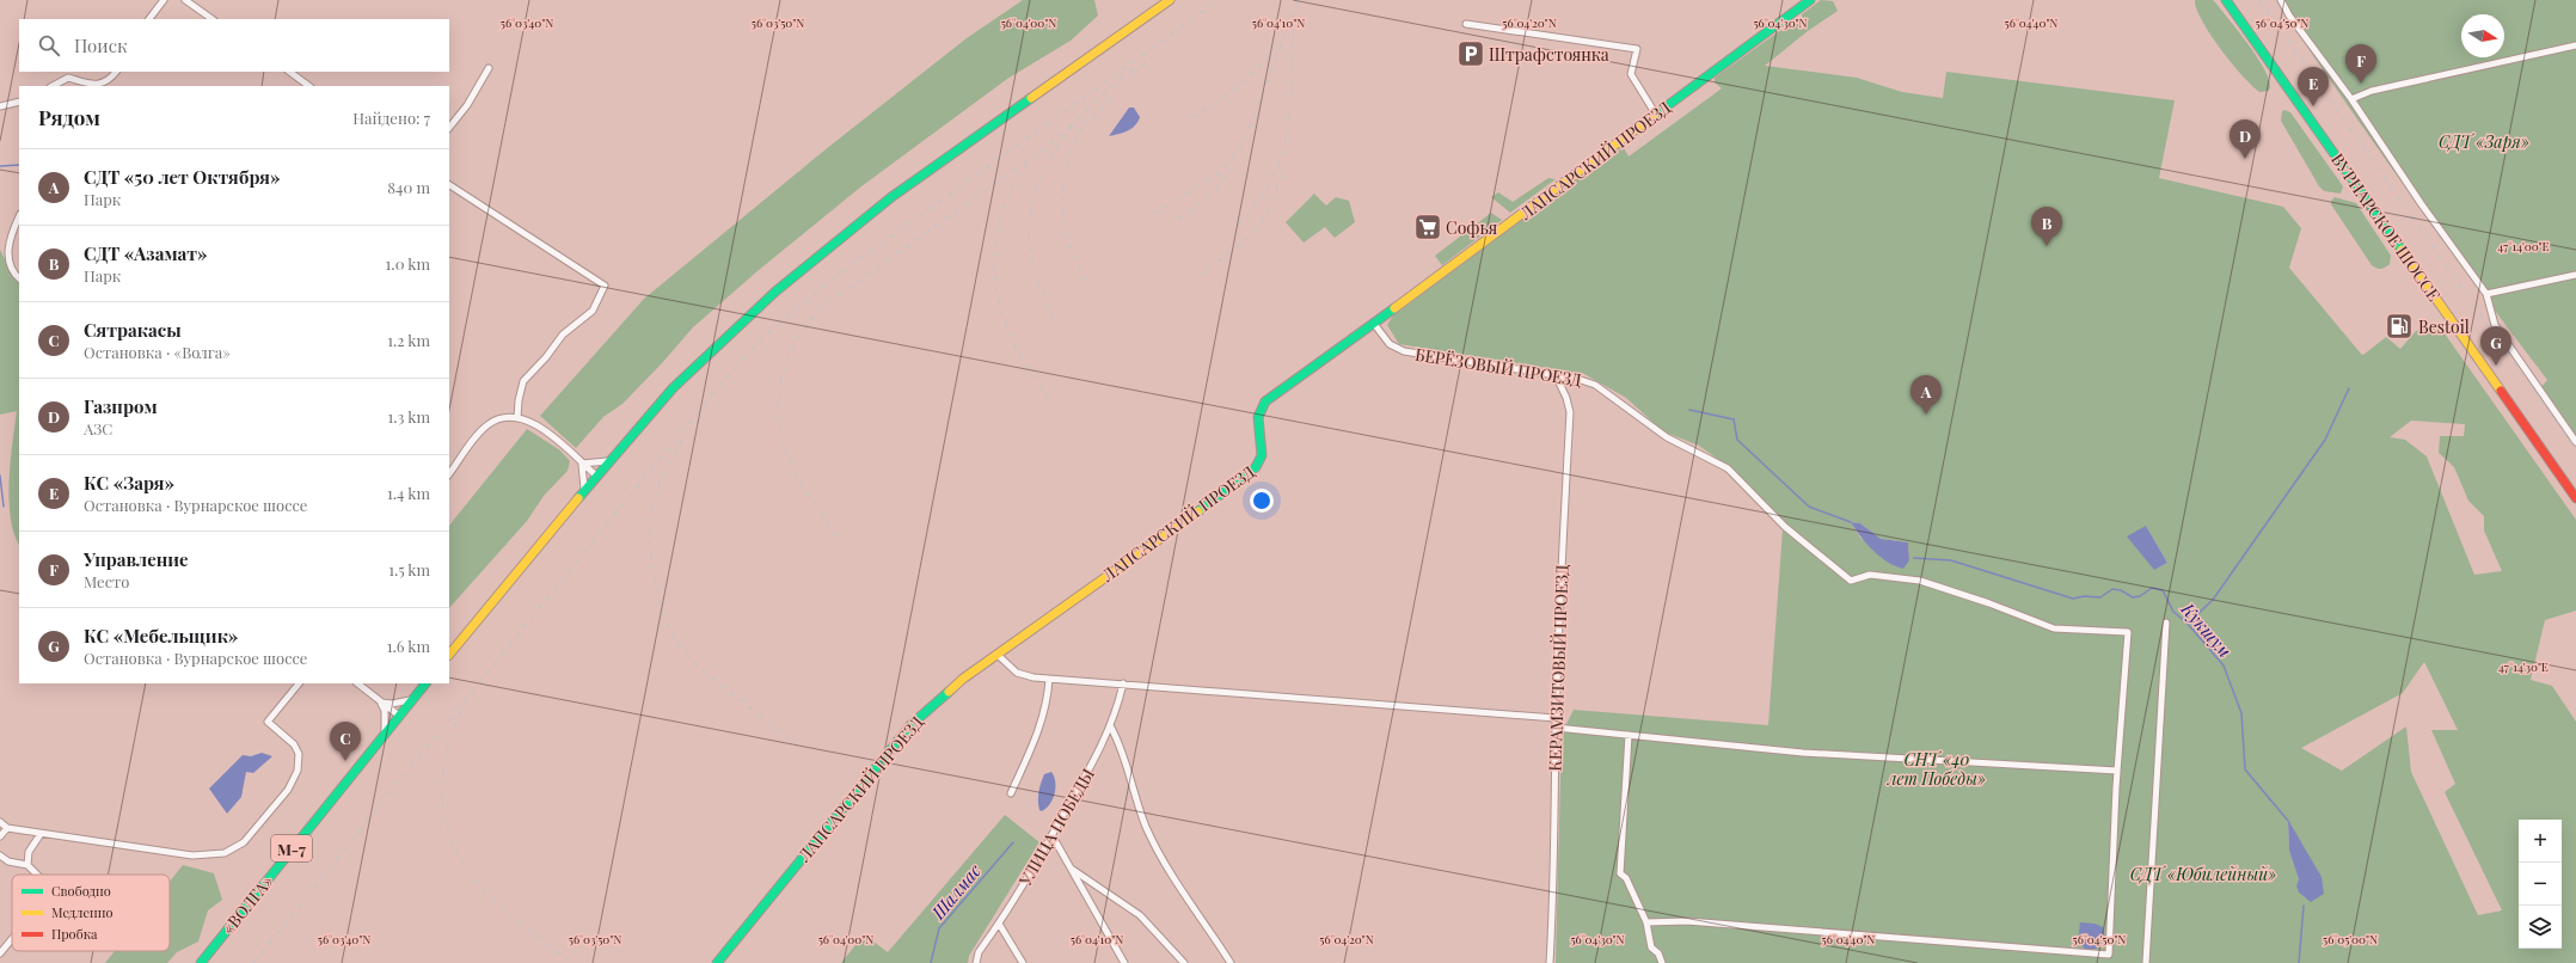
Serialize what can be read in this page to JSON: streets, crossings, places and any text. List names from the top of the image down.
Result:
{
  "streets": {
    "main road": [
      "ЛАПСАРСКИЙ ПРОЕЗД",
      "ВУРНАРСКОЕ ШОССЕ",
      "М-7",
      "«ВОЛГА»"
    ],
    "street": ["БЕРЁЗОВЫЙ ПРОЕЗД", "КЕРАМЗИТОВЫЙ ПРОЕЗД", "УЛИЦА ПОБЕДЫ"]
  },
  "crossings": [
    ["ЛАПСАРСКИЙ ПРОЕЗД", "БЕРЁЗОВЫЙ ПРОЕЗД"],
    ["БЕРЁЗОВЫЙ ПРОЕЗД", "КЕРАМЗИТОВЫЙ ПРОЕЗД"]
  ],
  "water": ["Кукшум", "Шалмас"],
  "parks": ["СДТ «Заря»", "СНТ «40 лет Победы»", "СДТ «Юбилейный»"],
  "places": {
    "parking": ["Штрафстоянка"],
    "supermarket": ["Софья"],
    "fuel station": ["Bestoil"]
  },
  "legend": ["Свободно", "Медленно", "Пробка"],
  "north": "right",
  "page": {
    "search": "Поиск",
    "pins": [
      "F",
      "E",
      "D",
      "B",
      "G",
      "A",
      "C"
    ],
    "heading": ["Рядом", "Найдено: 7"],
    "list": [
      {
        "mark": "A",
        "name": "СДТ «50 лет Октября»",
        "note": "Парк",
        "value": "840 m"
      },
      {
        "mark": "B",
        "name": "СДТ «Азамат»",
        "note": "Парк",
        "value": "1.0 km"
      },
      {
        "mark": "C",
        "name": "Сятракасы",
        "note": "Остановка · «Волга»",
        "value": "1.2 km"
      },
      {
        "mark": "D",
        "name": "Газпром",
        "note": "АЗС",
        "value": "1.3 km"
      },
      {
        "mark": "E",
        "name": "КС «Заря»",
        "note": "Остановка · Вурнарское шоссе",
        "value": "1.4 km"
      },
      {
        "mark": "F",
        "name": "Управление",
        "note": "Место",
        "value": "1.5 km"
      },
      {
        "mark": "G",
        "name": "КС «Мебельщик»",
        "note": "Остановка · Вурнарское шоссе",
        "value": "1.6 km"
      }
    ],
    "map_buttons": ["+", "−"]
  },
  "coordinates": [
    "56°03'40\"N",
    "56°03'50\"N",
    "56°04'00\"N",
    "56°04'10\"N",
    "56°04'20\"N",
    "56°04'30\"N",
    "56°04'40\"N",
    "56°04'50\"N",
    "47°14'00\"E",
    "47°14'30\"E",
    "56°05'00\"N"
  ]
}
